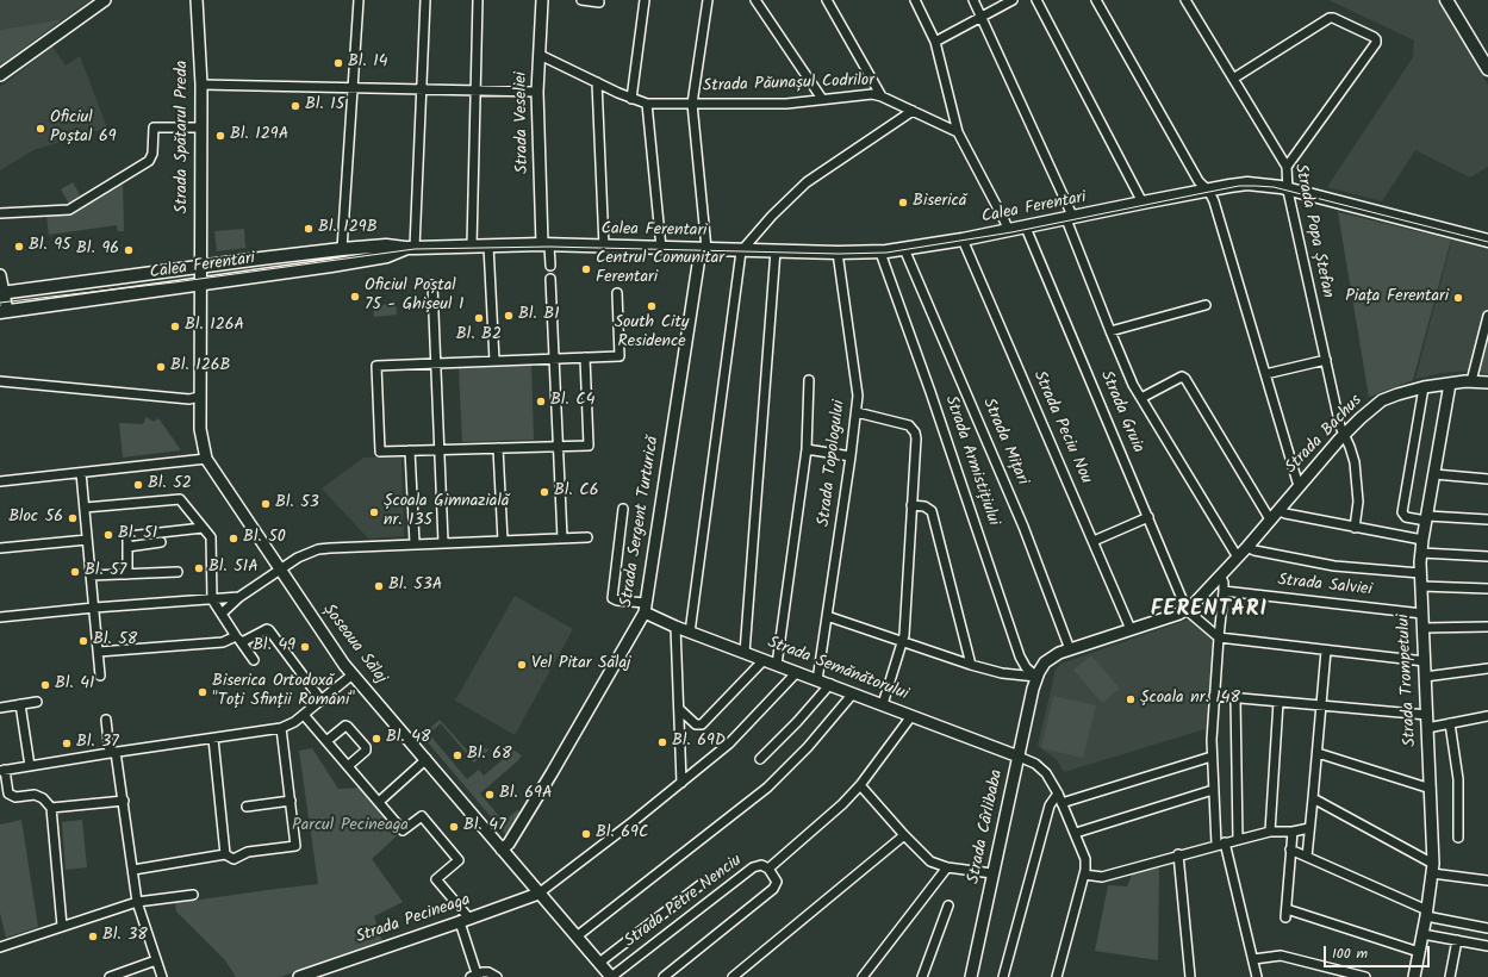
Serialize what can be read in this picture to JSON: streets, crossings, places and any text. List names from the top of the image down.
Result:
{
  "streets": {
    "main road": ["Calea Ferentari"],
    "street": [
      "Strada Păunașul Codrilor",
      "Strada Veseliei",
      "Strada Spătarul Preda",
      "Strada Popa Ștefan",
      "Strada Gruia",
      "Strada Peciu Nou",
      "Strada Bachus",
      "Strada Mițari",
      "Strada Armistițiului",
      "Strada Topologului",
      "Strada Sergent Turturică",
      "Strada Salviei",
      "Șoseaua Sălaj",
      "Strada Semănătorului",
      "Strada Trompetului",
      "Strada Cârlibaba",
      "Strada Petre Nenciu",
      "Strada Pecineaga"
    ]
  },
  "crossings": [
    ["Strada Păunașul Codrilor", "Strada Veseliei"],
    ["Strada Păunașul Codrilor", "Strada Sergent Turturică"],
    ["Strada Veseliei", "Calea Ferentari"],
    ["Strada Spătarul Preda", "Calea Ferentari"],
    ["Strada Spătarul Preda", "Șoseaua Sălaj"],
    ["Calea Ferentari", "Strada Popa Ștefan"],
    ["Calea Ferentari", "Strada Gruia"],
    ["Calea Ferentari", "Strada Peciu Nou"],
    ["Calea Ferentari", "Strada Mițari"],
    ["Calea Ferentari", "Strada Armistițiului"],
    ["Calea Ferentari", "Strada Topologului"],
    ["Calea Ferentari", "Strada Sergent Turturică"],
    ["Calea Ferentari", "Șoseaua Sălaj"],
    ["Strada Popa Ștefan", "Strada Bachus"],
    ["Strada Gruia", "Strada Bachus"],
    ["Strada Bachus", "Strada Trompetului"],
    ["Strada Armistițiului", "Strada Cârlibaba"],
    ["Strada Topologului", "Strada Semănătorului"],
    ["Strada Sergent Turturică", "Șoseaua Sălaj"],
    ["Strada Sergent Turturică", "Strada Semănătorului"],
    ["Strada Salviei", "Strada Trompetului"],
    ["Șoseaua Sălaj", "Strada Petre Nenciu"],
    ["Șoseaua Sălaj", "Strada Pecineaga"],
    ["Strada Semănătorului", "Strada Cârlibaba"],
    ["Strada Semănătorului", "Strada Petre Nenciu"]
  ],
  "districts": ["FERENTARI"],
  "parks": ["Parcul Pecineaga"],
  "places": [
    "Bl. 14",
    "Bl. 15",
    "Oficiul Poștal 69",
    "Bl. 129A",
    "Biserică",
    "Bl. 129B",
    "Bl. 95",
    "Bl. 96",
    "Centrul Comunitar Ferentari",
    "Oficiul Poștal 75 - Ghișeul 1",
    "Piața Ferentari",
    "South City Residence",
    "Bl. B1",
    "Bl. B2",
    "Bl. 126A",
    "Bl. 126B",
    "Bl. C4",
    "Bl. 52",
    "Bl. C6",
    "Bl. 53",
    "Școala Gimnazială nr. 135",
    "Bloc 56",
    "Bl. 51",
    "Bl. 50",
    "Bl. 51A",
    "Bl. 57",
    "Bl. 53A",
    "Bl. 58",
    "Bl. 49",
    "Vel Pitar Sălaj",
    "Bl. 41",
    "Biserica Ortodoxă \"Toți Sfinții Români\"",
    "Școala nr. 148",
    "Bl. 48",
    "Bl. 69D",
    "Bl. 37",
    "Bl. 68",
    "Bl. 69A",
    "Bl. 47",
    "Bl. 69C",
    "Bl. 38"
  ],
  "scale_bar": "100 m"
}
